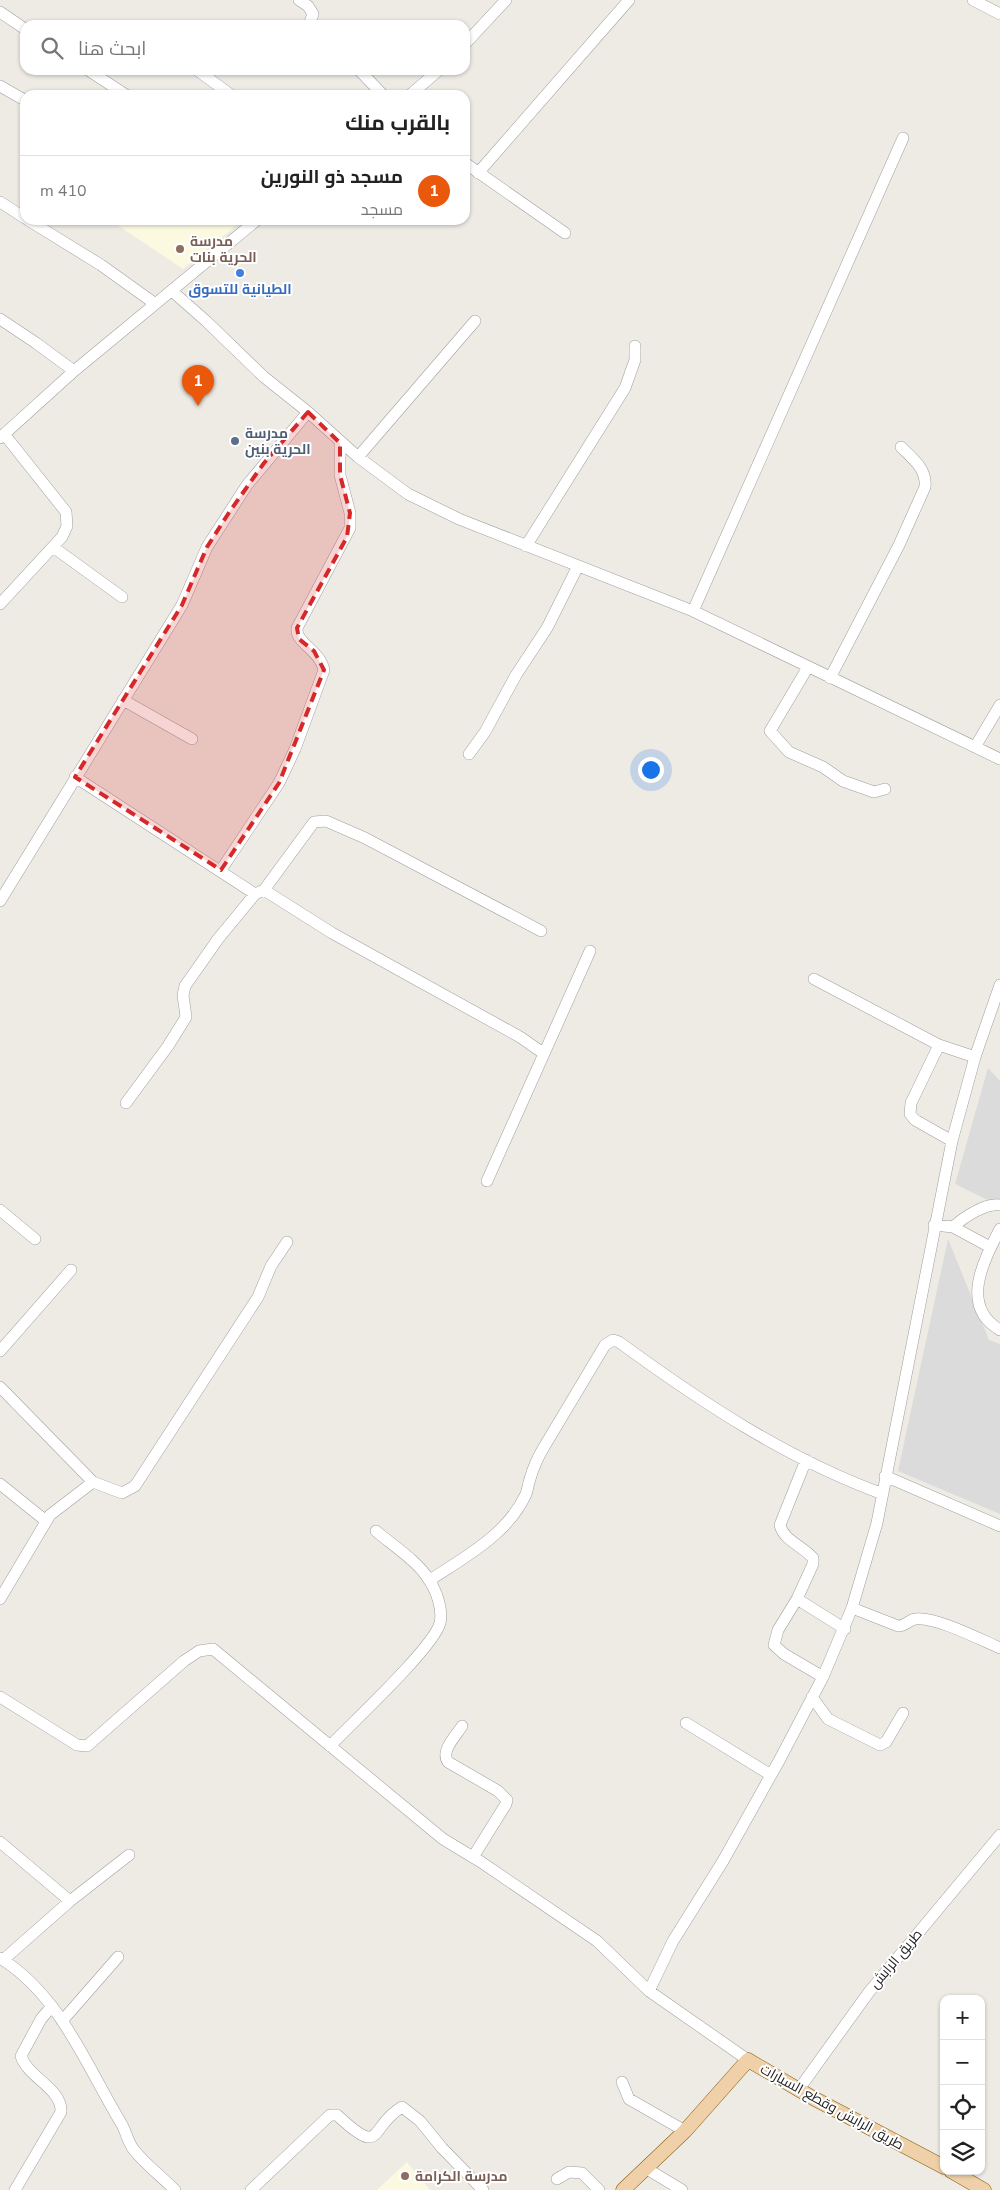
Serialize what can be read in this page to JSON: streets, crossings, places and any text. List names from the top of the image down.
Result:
{
  "streets": {
    "main road": ["طريق الرابش وقطع السيارات"],
    "street": ["طريق الرابش"]
  },
  "crossings": [
    ["طريق الرابش", "طريق الرابش وقطع السيارات"]
  ],
  "places": [
    "مدرسة الحرية بنات",
    "الطيانية للتسوق",
    "مدرسة الحرية بنين",
    "مدرسة الكرامة"
  ],
  "page": {
    "search": "ابحث هنا",
    "heading": "بالقرب منك",
    "list": [
      {
        "mark": "1",
        "name": "مسجد ذو النورين",
        "note": "مسجد",
        "value": "410 m"
      }
    ],
    "pins": "1",
    "map_buttons": ["+", "−"]
  }
}
